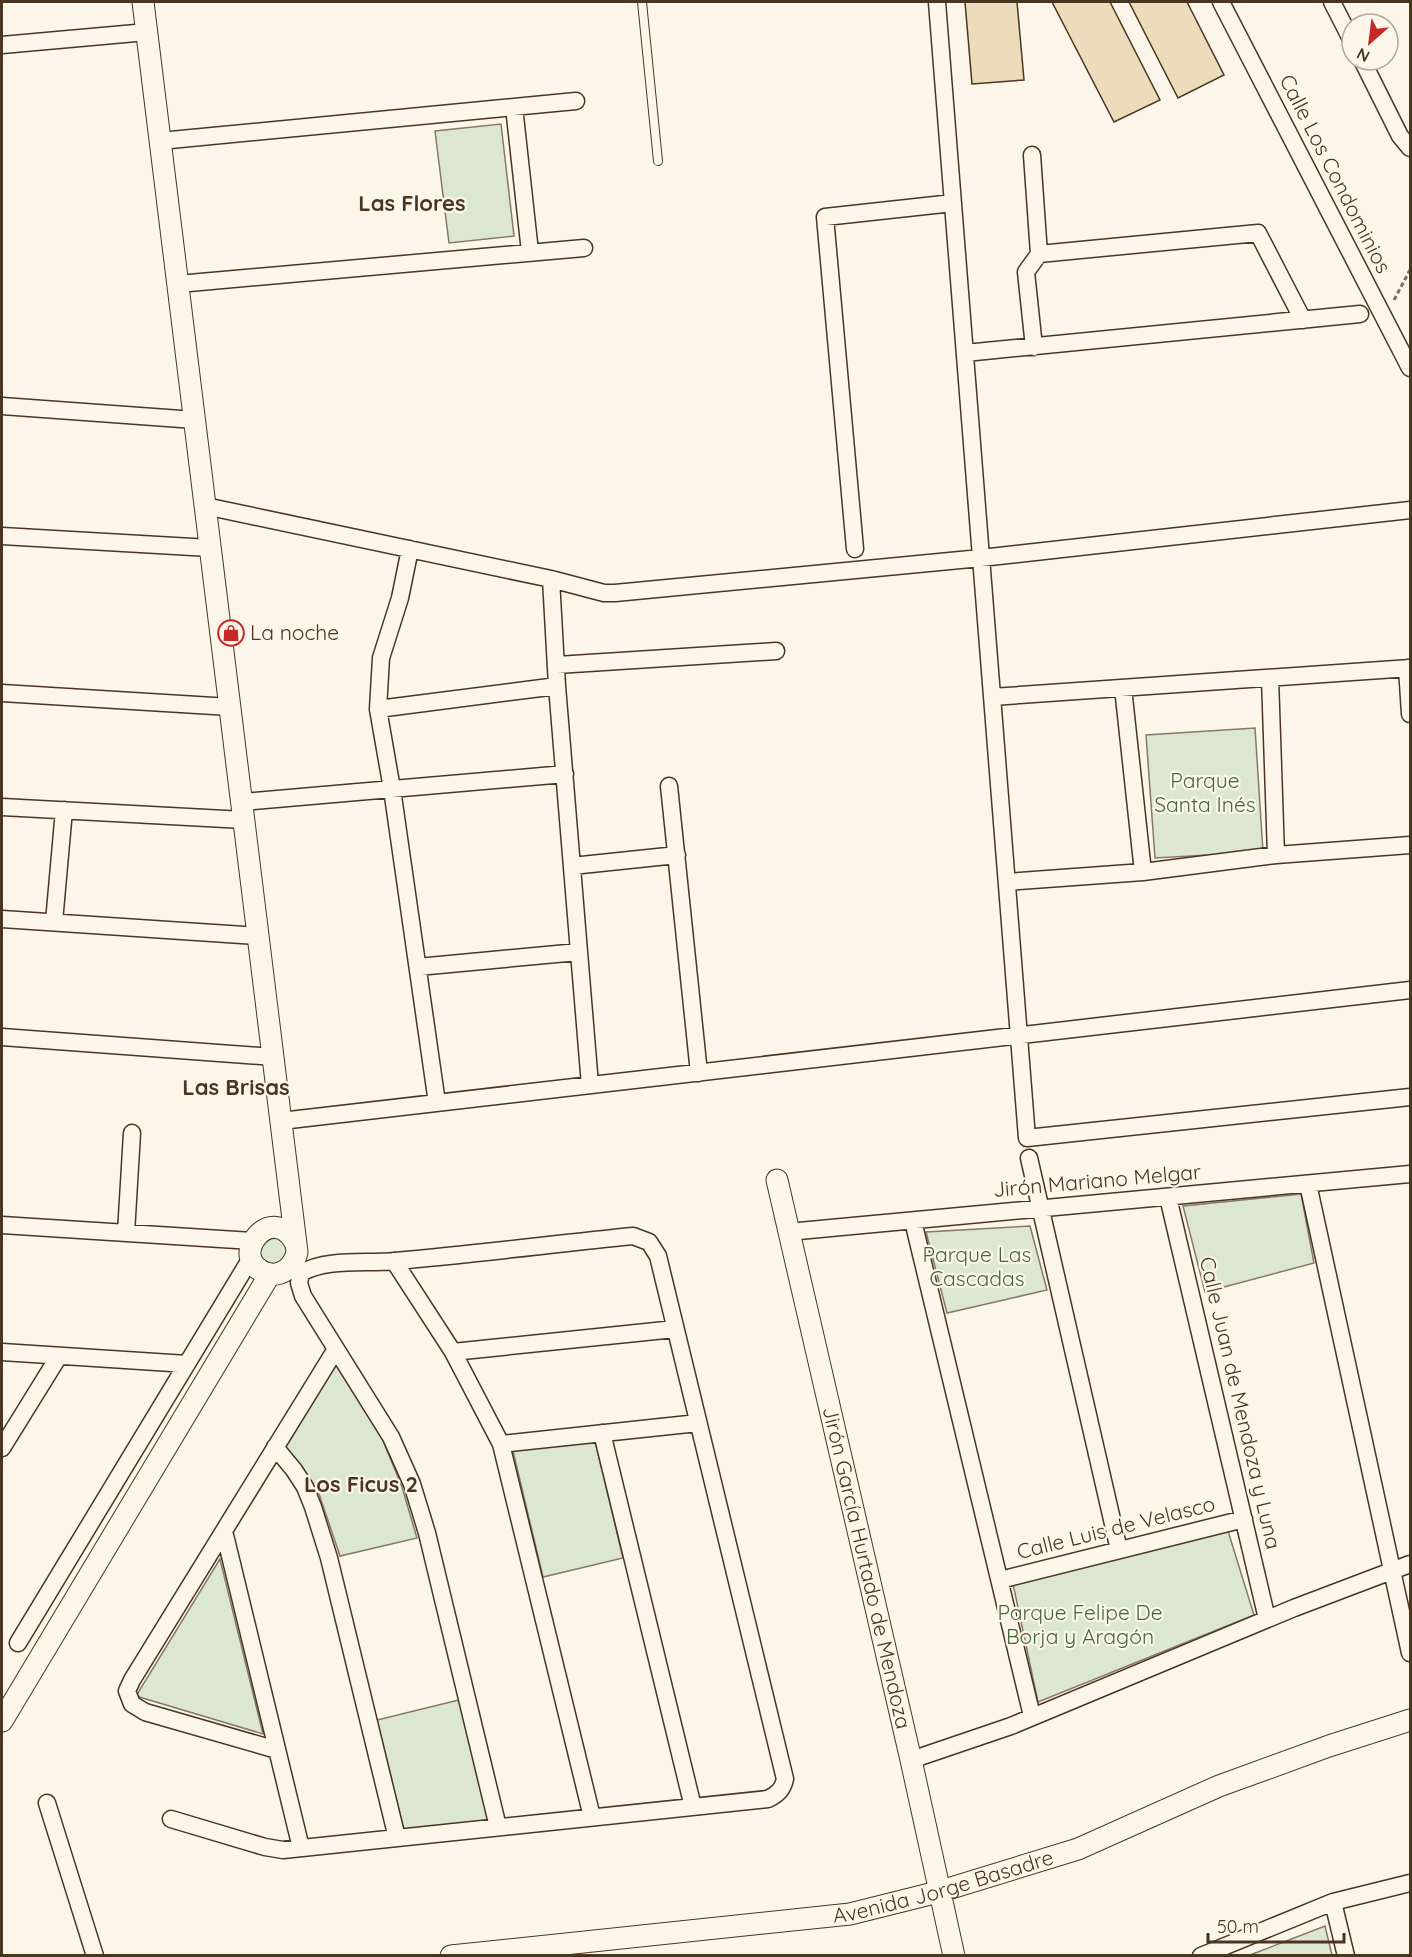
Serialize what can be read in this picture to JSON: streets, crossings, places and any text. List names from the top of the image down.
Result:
{
  "streets": {
    "street": [
      "Calle Los Condominios",
      "Jirón Mariano Melgar",
      "Calle Juan de Mendoza y Luna",
      "Calle Luis de Velasco",
      "Jirón García Hurtado de Mendoza",
      "Avenida Jorge Basadre"
    ]
  },
  "crossings": [
    ["Jirón Mariano Melgar", "Calle Juan de Mendoza y Luna"],
    ["Jirón Mariano Melgar", "Jirón García Hurtado de Mendoza"],
    ["Calle Juan de Mendoza y Luna", "Calle Luis de Velasco"],
    ["Jirón García Hurtado de Mendoza", "Avenida Jorge Basadre"]
  ],
  "districts": ["Las Flores", "Las Brisas", "Los Ficus 2"],
  "parks": ["Parque Santa Inés", "Parque Las Cascadas", "Parque Felipe De Borja y Aragón"],
  "places": {
    "shop": ["La noche"]
  },
  "scale_bar": "50 m",
  "north": "bottom left"
}
